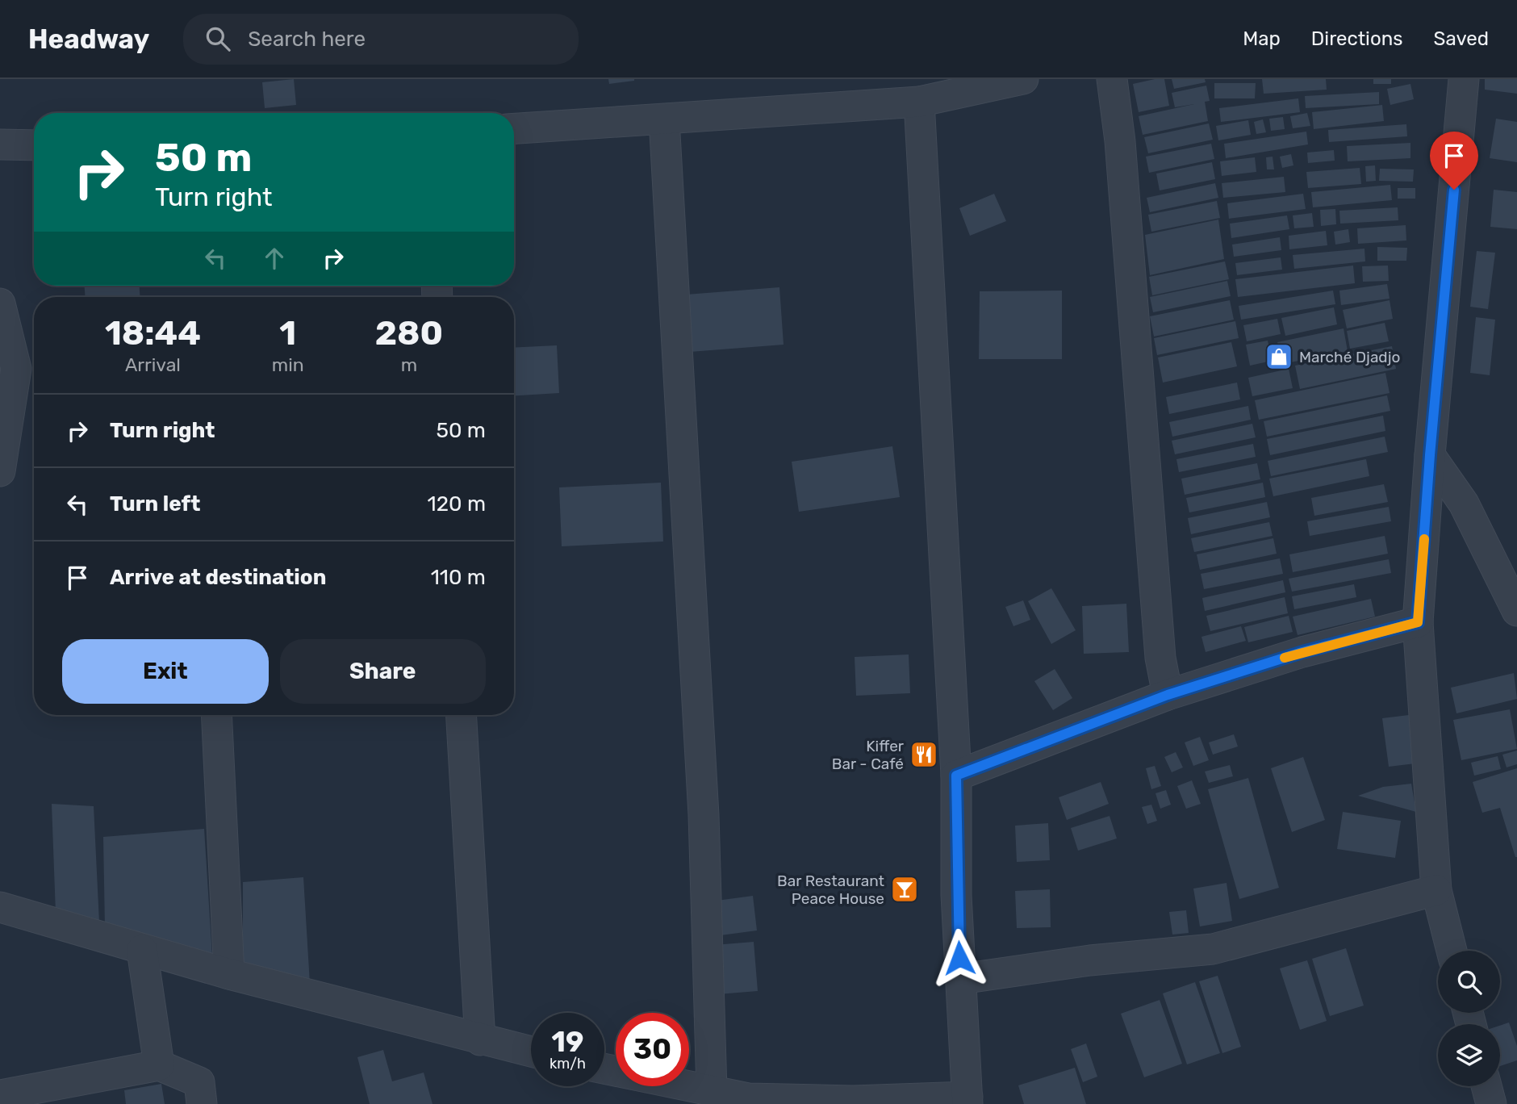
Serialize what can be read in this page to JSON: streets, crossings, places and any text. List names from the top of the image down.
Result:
{
  "places": {
    "shop": ["Marché Djadjo"],
    "restaurant": ["Kiffer Bar - Café"],
    "bar": ["Bar Restaurant Peace House"]
  },
  "page": {
    "header": "Headway",
    "search": "Search here",
    "nav": ["Map", "Directions", "Saved"],
    "turn": ["50 m", "Turn right"],
    "eta": [
      "18:44",
      "Arrival",
      "1",
      "min",
      "280",
      "m"
    ],
    "list": [
      {
        "name": "Turn right",
        "value": "50 m"
      },
      {
        "name": "Turn left",
        "value": "120 m"
      },
      {
        "name": "Arrive at destination",
        "value": "110 m"
      }
    ],
    "buttons": ["Exit", "Share"],
    "speed": "19 km/h",
    "limit": "30"
  }
}
